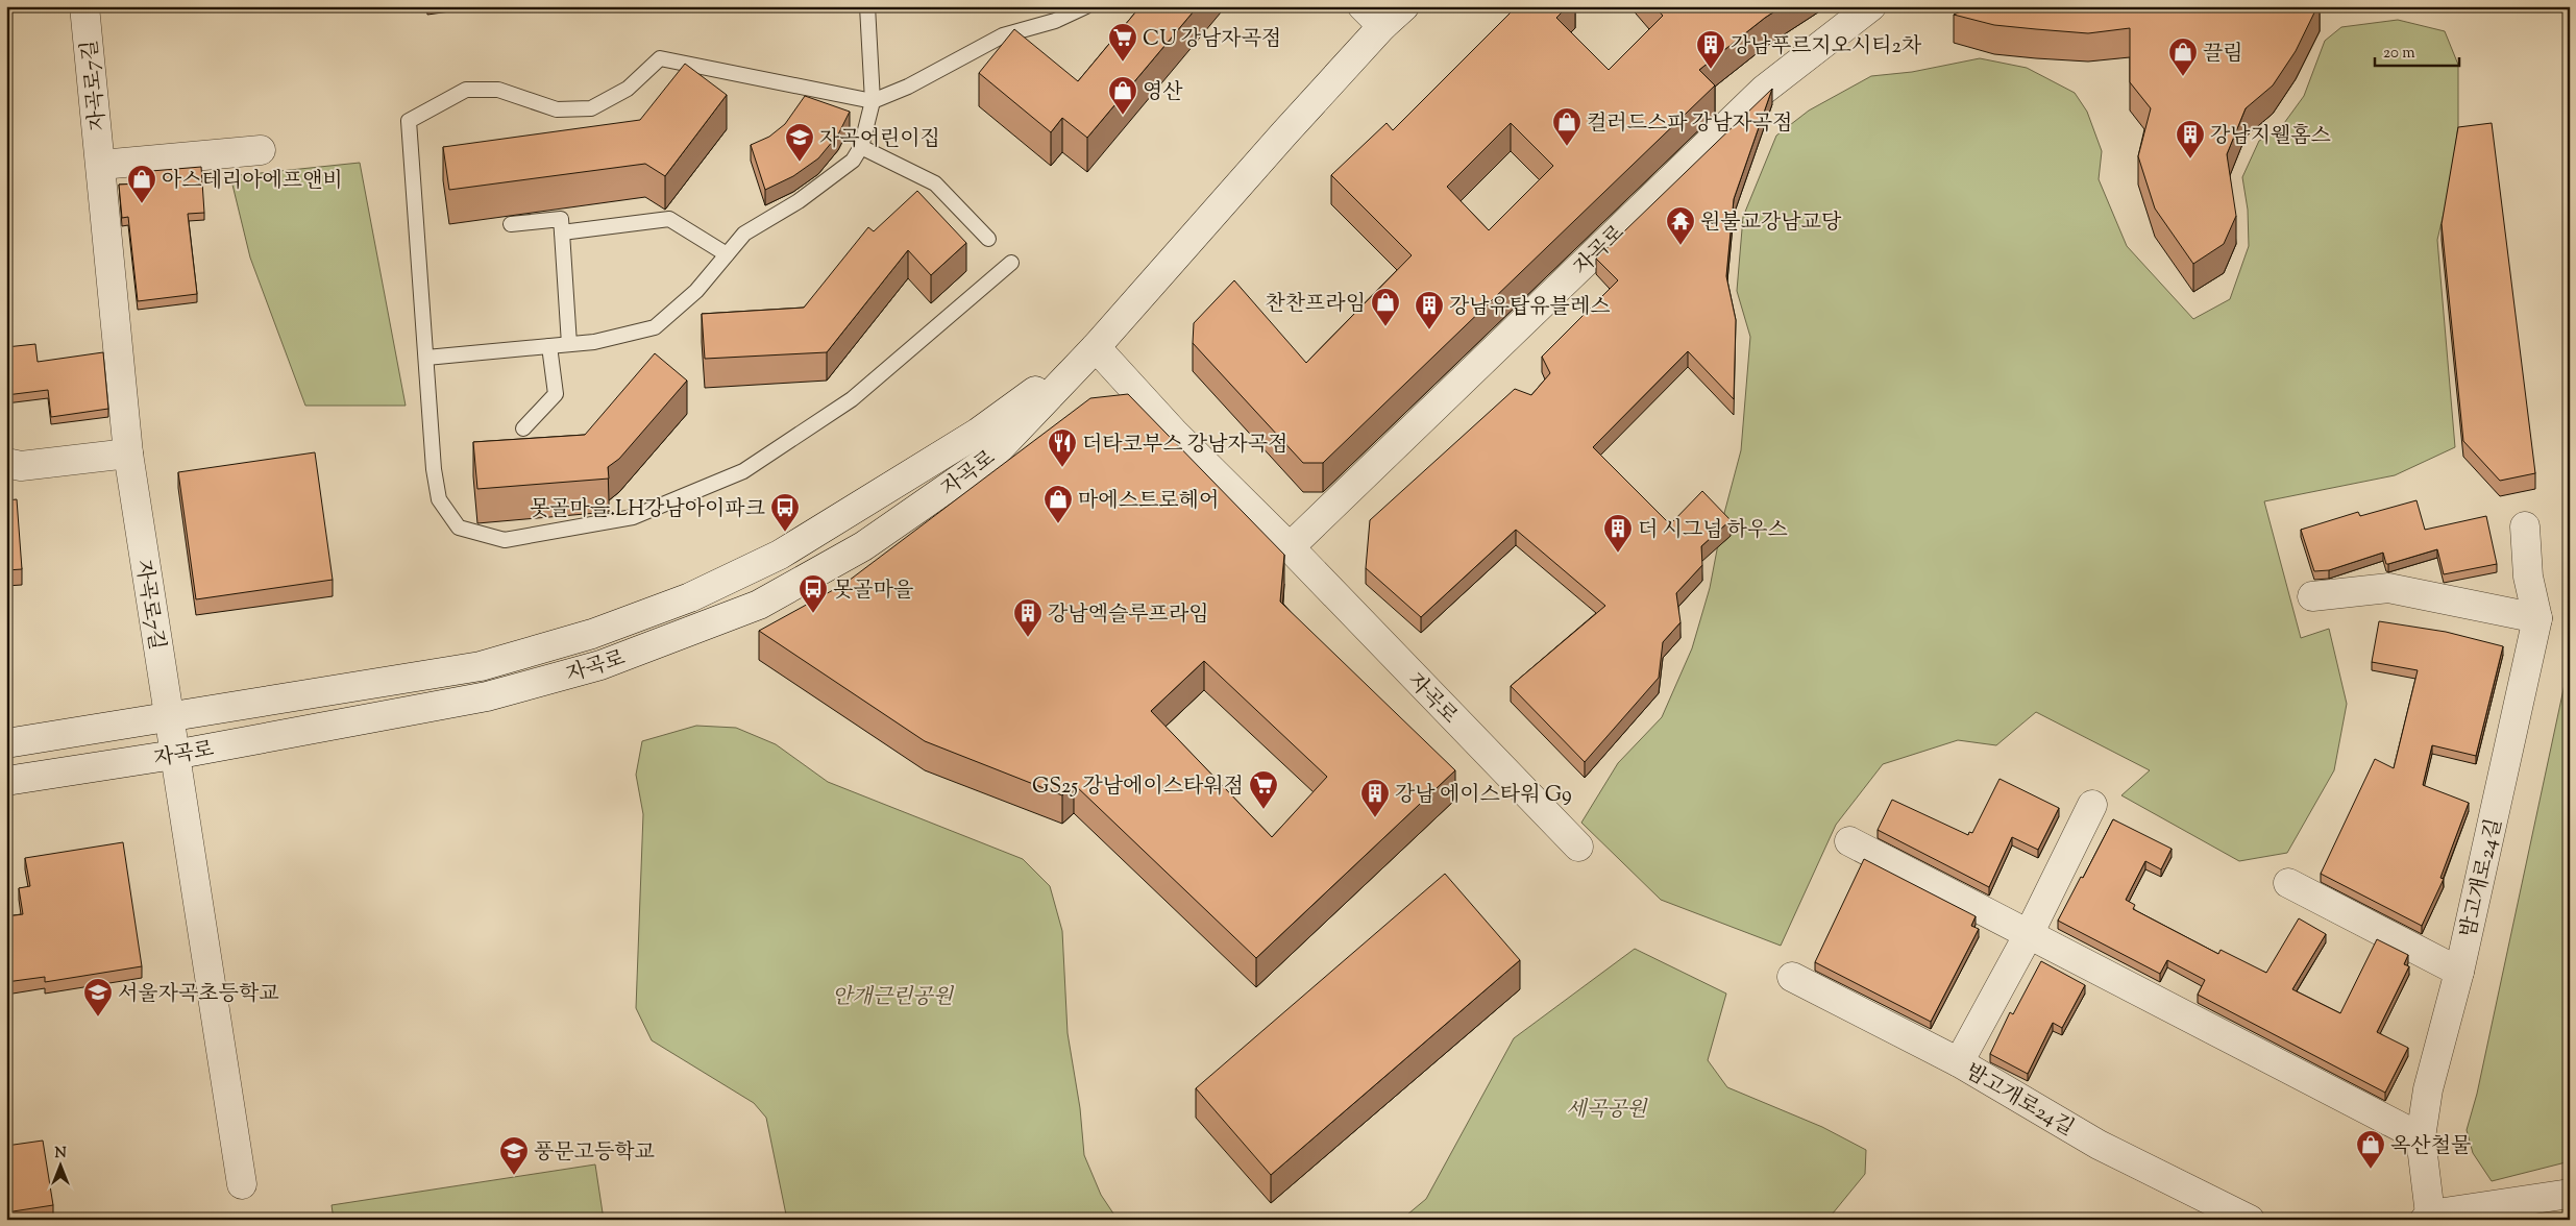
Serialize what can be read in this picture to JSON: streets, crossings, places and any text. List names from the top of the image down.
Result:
{
  "streets": {
    "street": ["자곡로7길", "자곡로", "밤고개로24길"]
  },
  "crossings": [
    ["자곡로7길", "자곡로"]
  ],
  "parks": ["안개근린공원", "세곡공원"],
  "places": {
    "supermarket": ["CU 강남자곡점", "GS25 강남에이스타워점"],
    "building": [
      "강남푸르지오시티2차",
      "강남지웰홈스",
      "강남유탑유블레스",
      "더 시그넘 하우스",
      "강남엑슬루프라임",
      "강남 에이스타워 G9"
    ],
    "shop": [
      "끌림",
      "영산",
      "컬러드스파 강남자곡점",
      "아스테리아에프앤비",
      "찬찬프라임",
      "마에스트로헤어",
      "옥산철물"
    ],
    "school or university": ["자곡어린이집", "서울자곡초등학교", "풍문고등학교"],
    "temple": ["원불교강남교당"],
    "restaurant": ["더타코부스 강남자곡점"],
    "bus stop": ["못골마을.LH강남아이파크", "못골마을"]
  },
  "scale_bar": "20 m",
  "north": "top"
}
